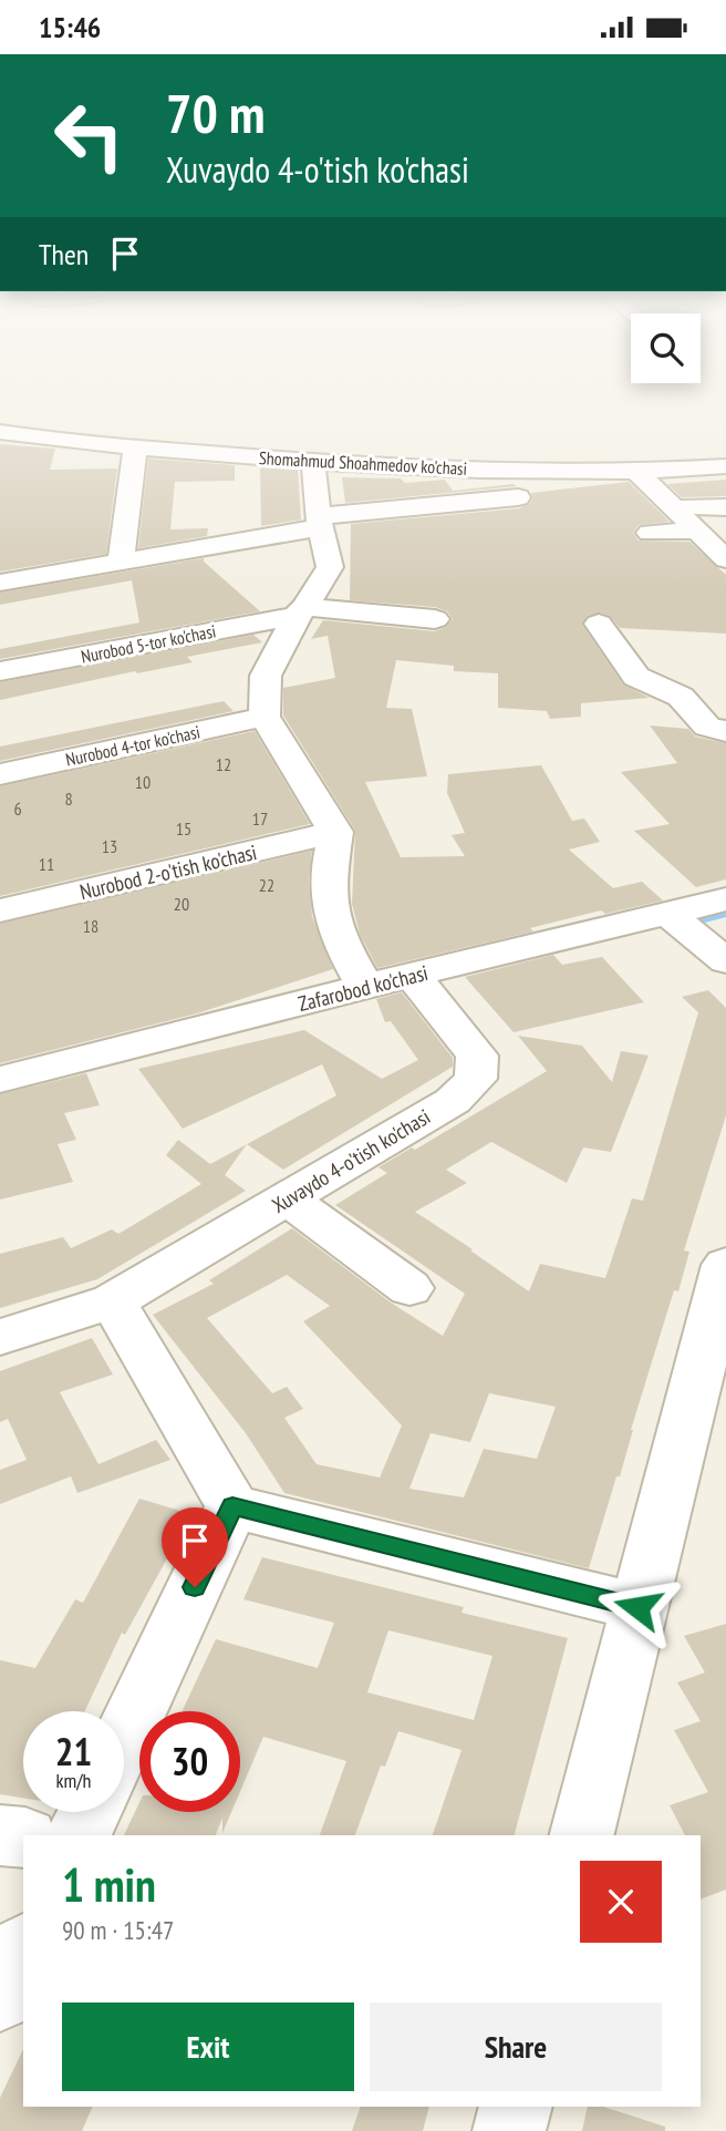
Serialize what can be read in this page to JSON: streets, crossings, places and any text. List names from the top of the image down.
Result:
{
  "streets": {
    "street": [
      "Shomahmud Shoahmedov ko'chasi",
      "Nurobod 5-tor ko'chasi",
      "Nurobod 4-tor ko'chasi",
      "Nurobod 2-o'tish ko'chasi",
      "Zafarobod ko'chasi",
      "Xuvaydo 4-o'tish ko'chasi"
    ]
  },
  "crossings": [
    ["Zafarobod ko'chasi", "Xuvaydo 4-o'tish ko'chasi"]
  ],
  "house_numbers": [
    "12",
    "10",
    "8",
    "6",
    "17",
    "15",
    "13",
    "11",
    "22",
    "20",
    "18"
  ],
  "page": {
    "status": "15:46",
    "turn": ["70 m", "Xuvaydo 4-o'tish ko'chasi"],
    "then": "Then",
    "speed": "21 km/h",
    "limit": "30",
    "heading": ["1 min", "90 m · 15:47"],
    "buttons": ["Exit", "Share"]
  }
}
